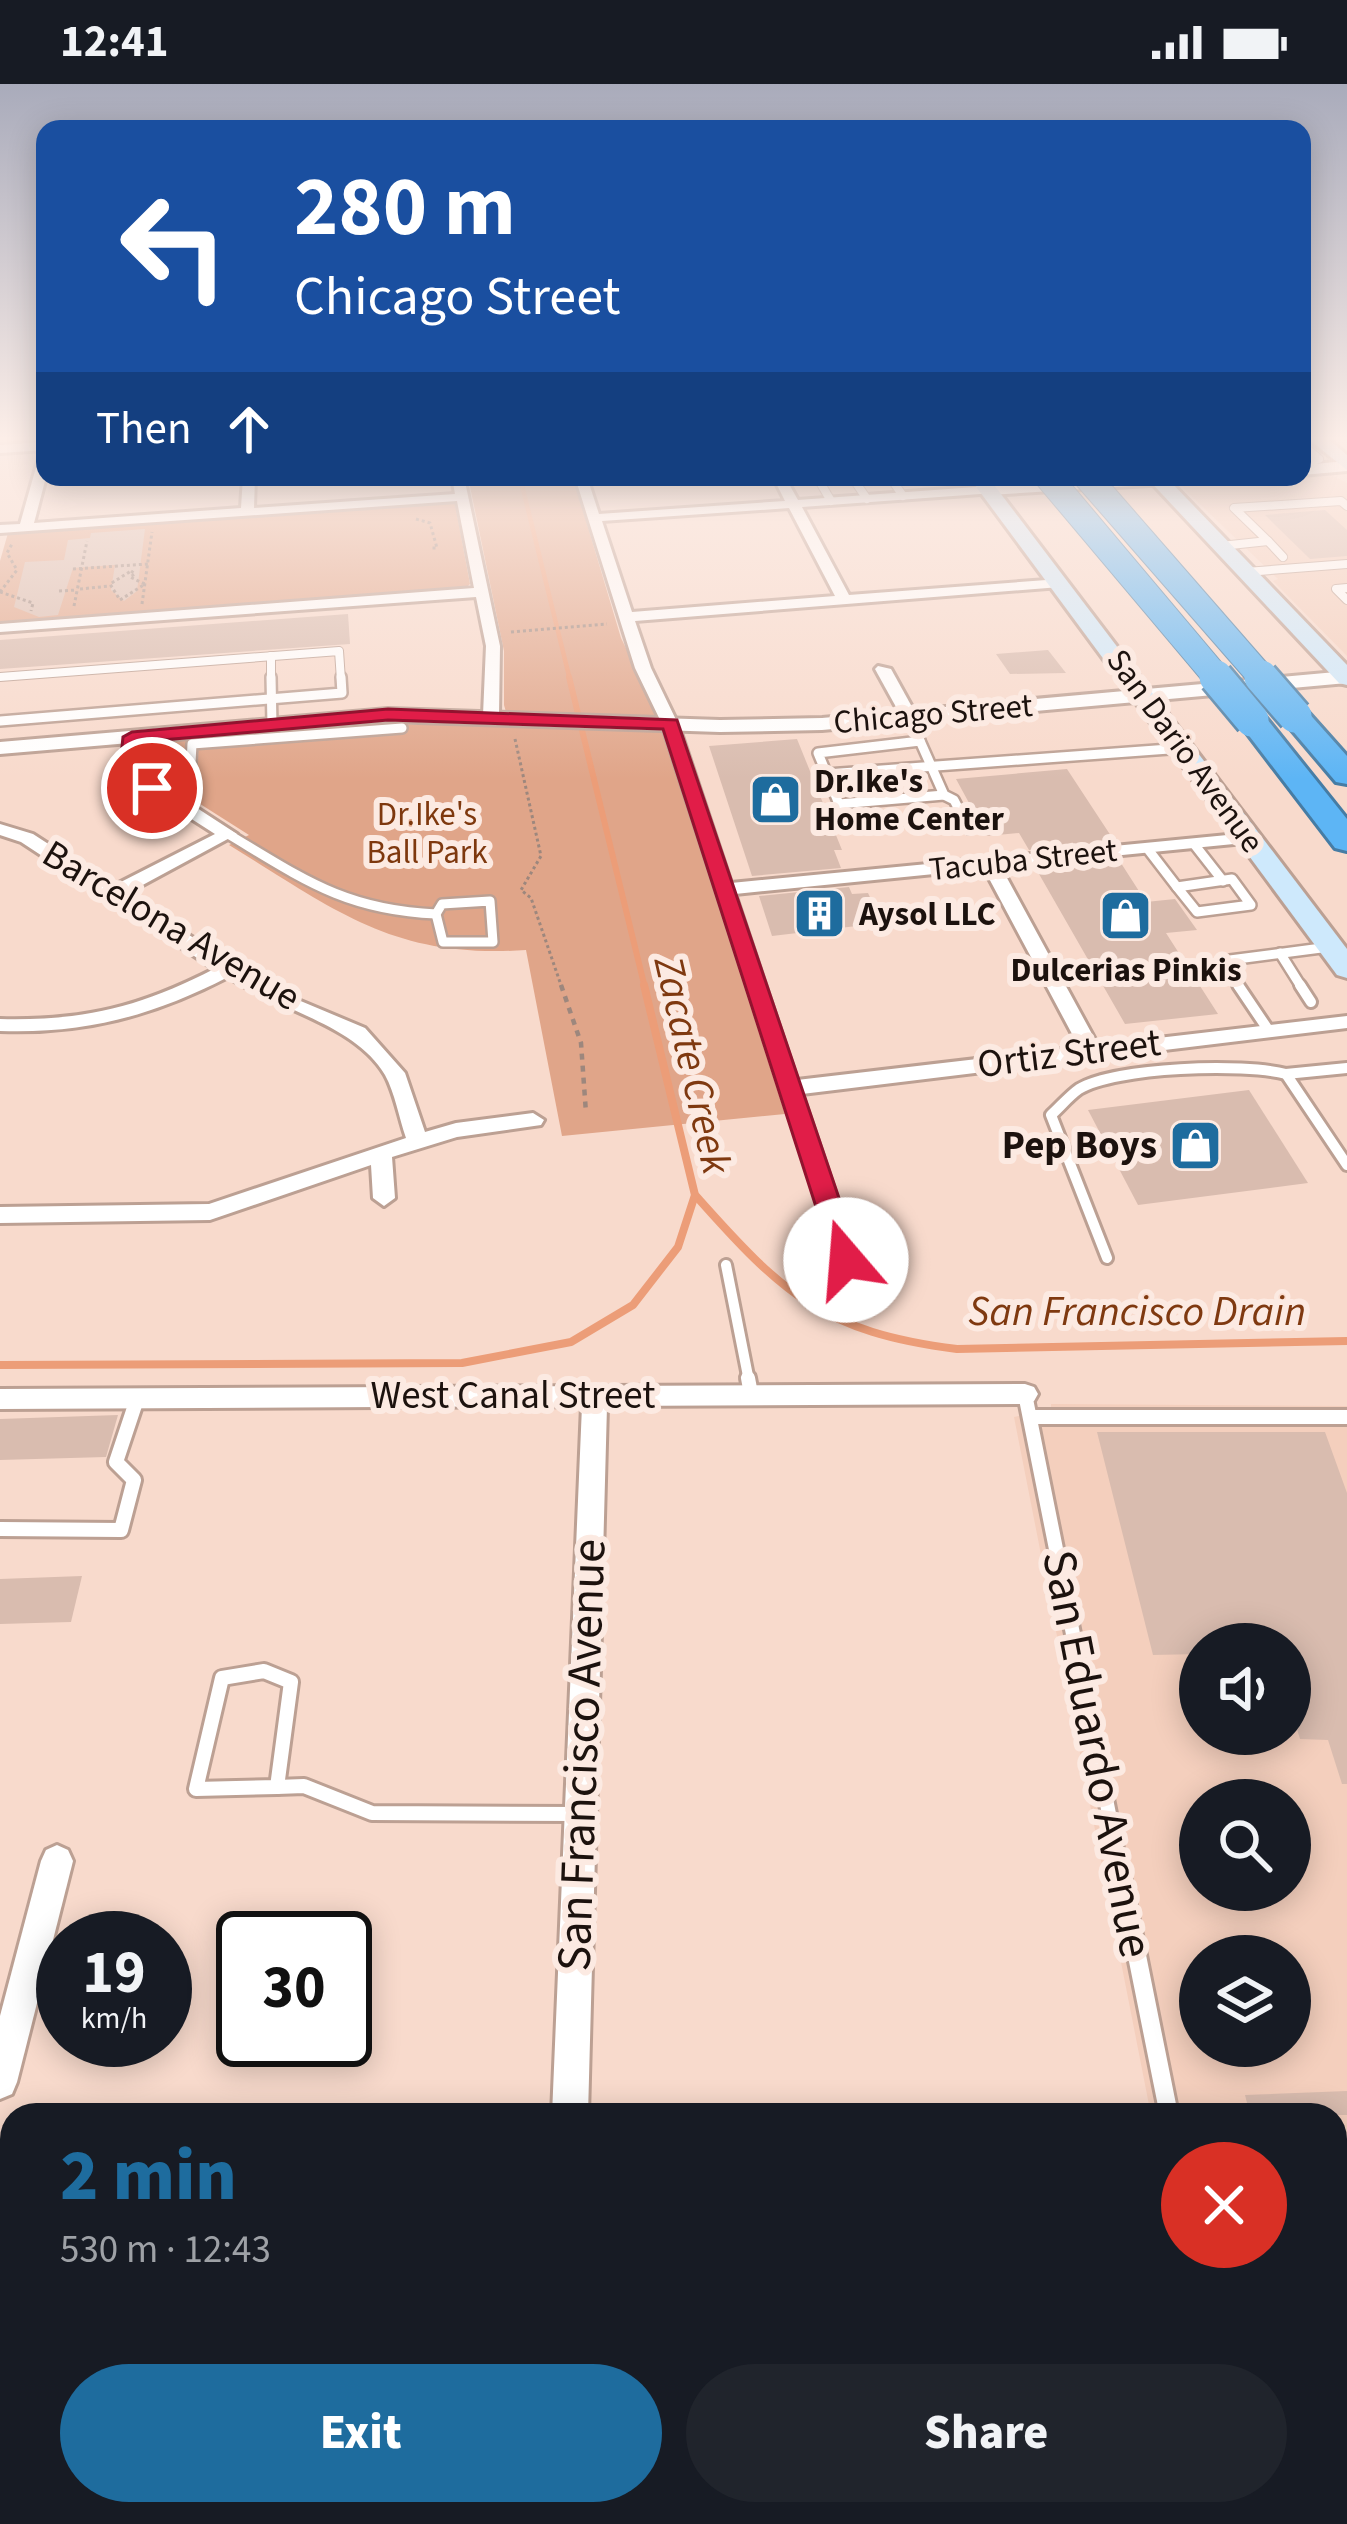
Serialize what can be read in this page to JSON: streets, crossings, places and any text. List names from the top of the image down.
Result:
{
  "streets": {
    "main road": ["San Dario Avenue"],
    "street": [
      "Chicago Street",
      "Tacuba Street",
      "Barcelona Avenue",
      "Ortiz Street",
      "West Canal Street",
      "San Francisco Avenue"
    ],
    "lane": ["San Eduardo Avenue"]
  },
  "crossings": [
    ["Chicago Street", "San Dario Avenue"],
    ["San Dario Avenue", "Tacuba Street"],
    ["West Canal Street", "San Eduardo Avenue"],
    ["West Canal Street", "San Francisco Avenue"]
  ],
  "water": ["Zacate Creek", "San Francisco Drain"],
  "parks": ["Dr.Ike's Ball Park"],
  "places": {
    "shop": ["Dr.Ike's Home Center", "Dulcerias Pinkis", "Pep Boys"],
    "building": ["Aysol LLC"]
  },
  "page": {
    "status": "12:41",
    "turn": ["280 m", "Chicago Street"],
    "then": "Then",
    "speed": "19 km/h",
    "limit": "30",
    "heading": ["2 min", "530 m · 12:43"],
    "buttons": ["Exit", "Share"]
  }
}
